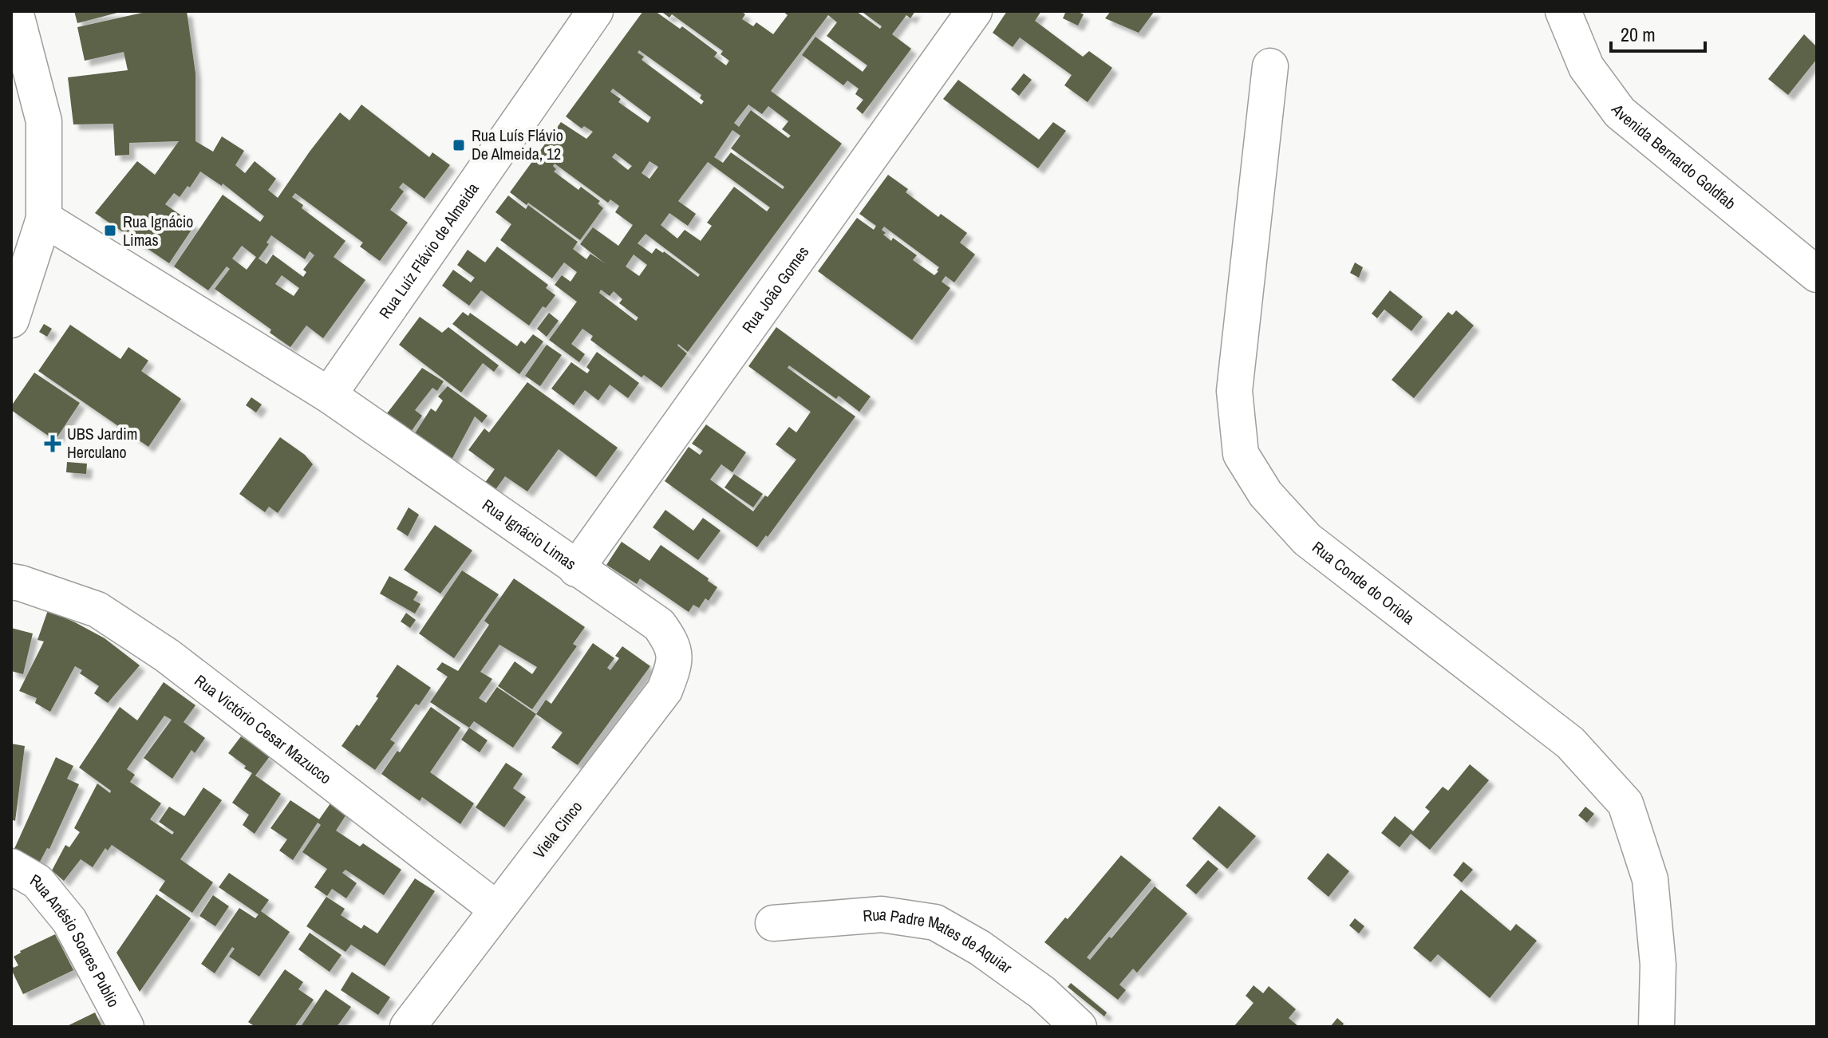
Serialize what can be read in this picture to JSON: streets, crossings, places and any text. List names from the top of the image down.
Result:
{
  "streets": {
    "street": [
      "Avenida Bernardo Goldfab",
      "Rua Luíz Flávio de Almeida",
      "Rua João Gomes",
      "Rua Ignácio Limas",
      "Rua Conde do Oriola",
      "Rua Victório Cesar Mazucco",
      "Viela Cinco",
      "Rua Anésio Soares Publio",
      "Rua Padre Mates de Aquiar"
    ]
  },
  "crossings": [
    ["Rua Luíz Flávio de Almeida", "Rua Ignácio Limas"],
    ["Rua João Gomes", "Rua Ignácio Limas"],
    ["Rua Ignácio Limas", "Viela Cinco"],
    ["Rua Victório Cesar Mazucco", "Viela Cinco"]
  ],
  "places": {
    "transit": ["Rua Luís Flávio De Almeida, 12", "Rua Ignácio Limas"],
    "health": ["UBS Jardim Herculano"]
  },
  "scale_bar": "20 m"
}
